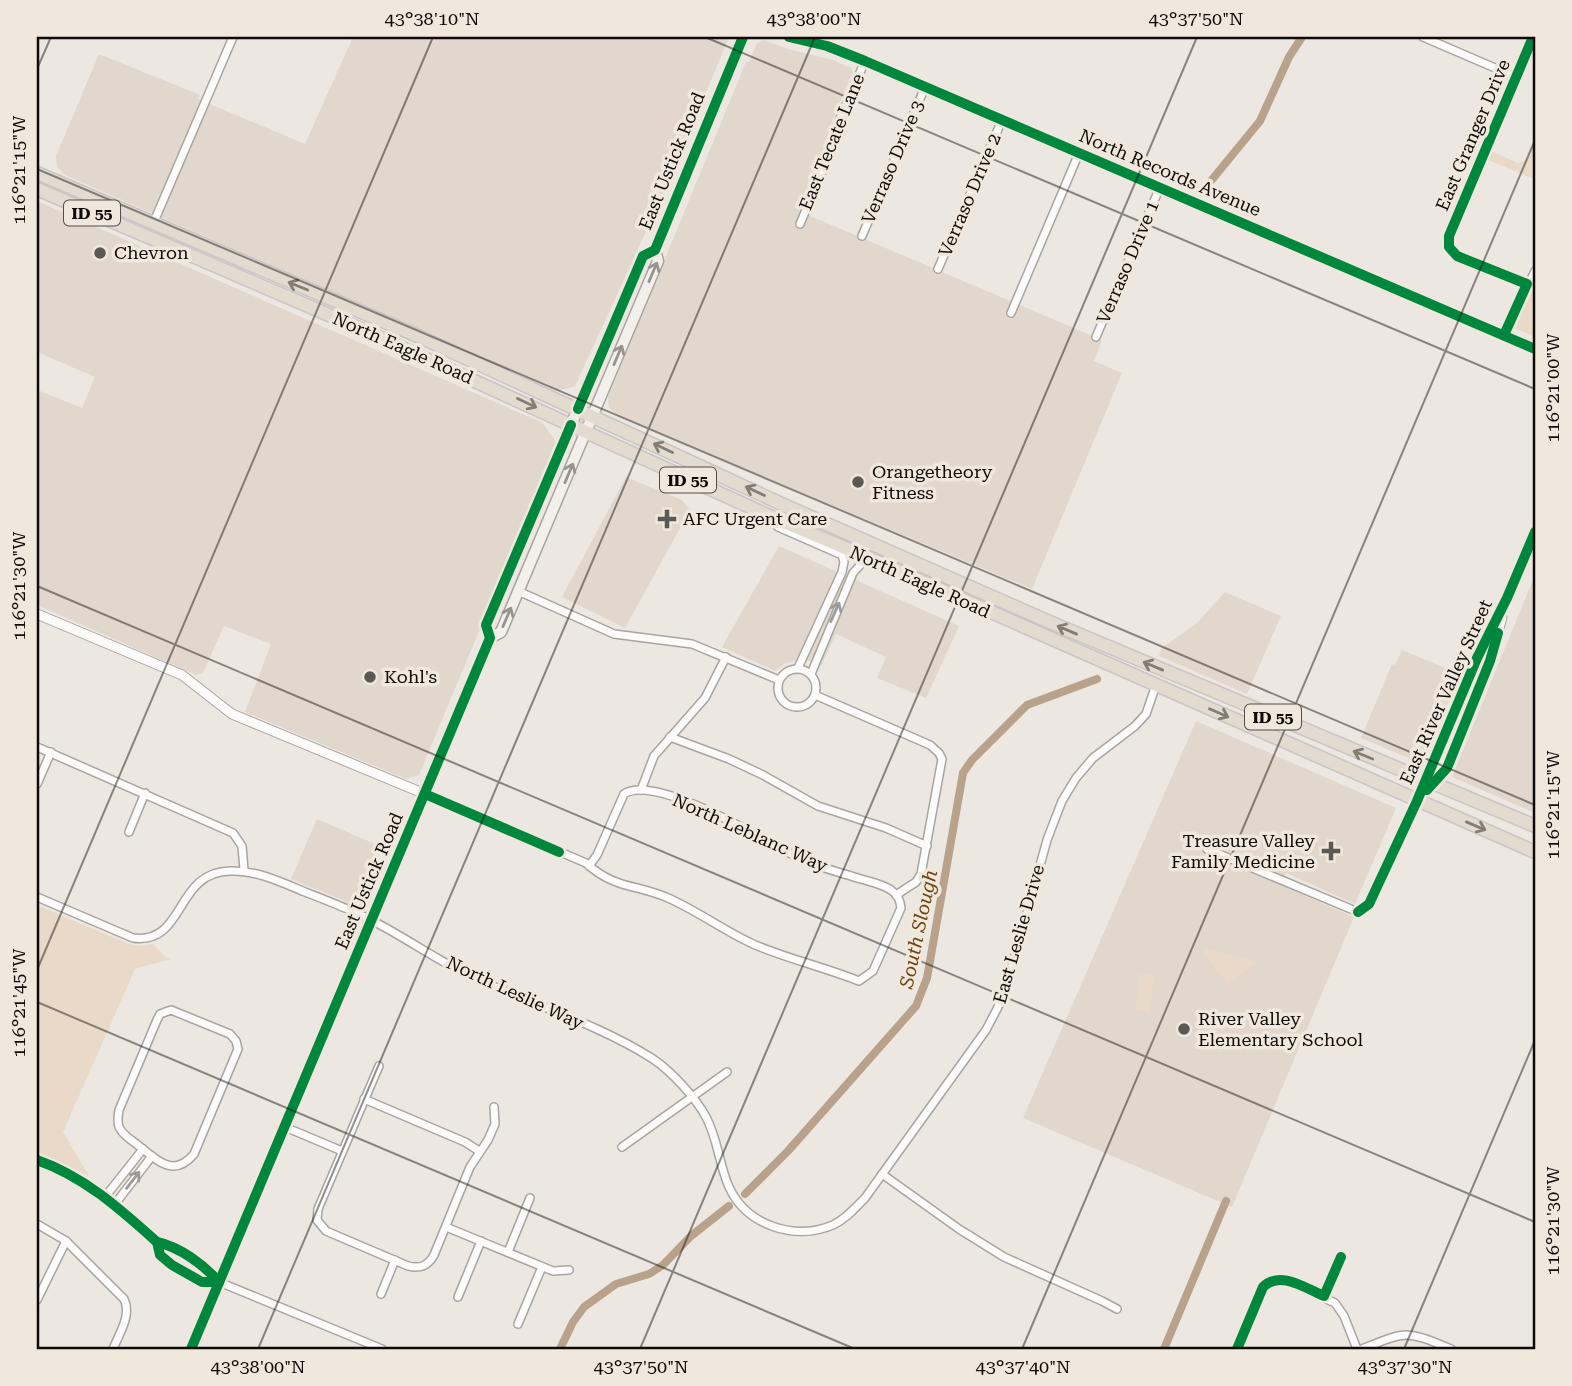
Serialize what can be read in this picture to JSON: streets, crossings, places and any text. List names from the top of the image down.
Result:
{
  "streets": {
    "highway": ["ID 55", "North Eagle Road"],
    "main road": ["East Ustick Road"],
    "street": [
      "East Granger Drive",
      "East Tecate Lane",
      "Verraso Drive 3",
      "North Records Avenue",
      "Verraso Drive 2",
      "Verraso Drive 1",
      "East River Valley Street",
      "North Leblanc Way",
      "East Leslie Drive",
      "North Leslie Way"
    ]
  },
  "crossings": [
    ["East Tecate Lane", "North Records Avenue"],
    ["East Ustick Road", "North Eagle Road"],
    ["East Ustick Road", "North Leslie Way"],
    ["Verraso Drive 3", "North Records Avenue"],
    ["North Records Avenue", "Verraso Drive 2"],
    ["North Records Avenue", "Verraso Drive 1"],
    ["North Eagle Road", "East River Valley Street"],
    ["North Eagle Road", "East Leslie Drive"],
    ["East Leslie Drive", "North Leslie Way"]
  ],
  "water": ["South Slough"],
  "places": {
    "other": [
      "Chevron",
      "Orangetheory Fitness",
      "Kohl's",
      "River Valley Elementary School"
    ],
    "health": ["AFC Urgent Care", "Treasure Valley Family Medicine"]
  },
  "coordinates": [
    "43°38'10\"N",
    "43°38'00\"N",
    "43°37'50\"N",
    "116°21'15\"W",
    "116°21'00\"W",
    "116°21'30\"W",
    "116°21'45\"W",
    "43°37'40\"N",
    "43°37'30\"N"
  ]
}
